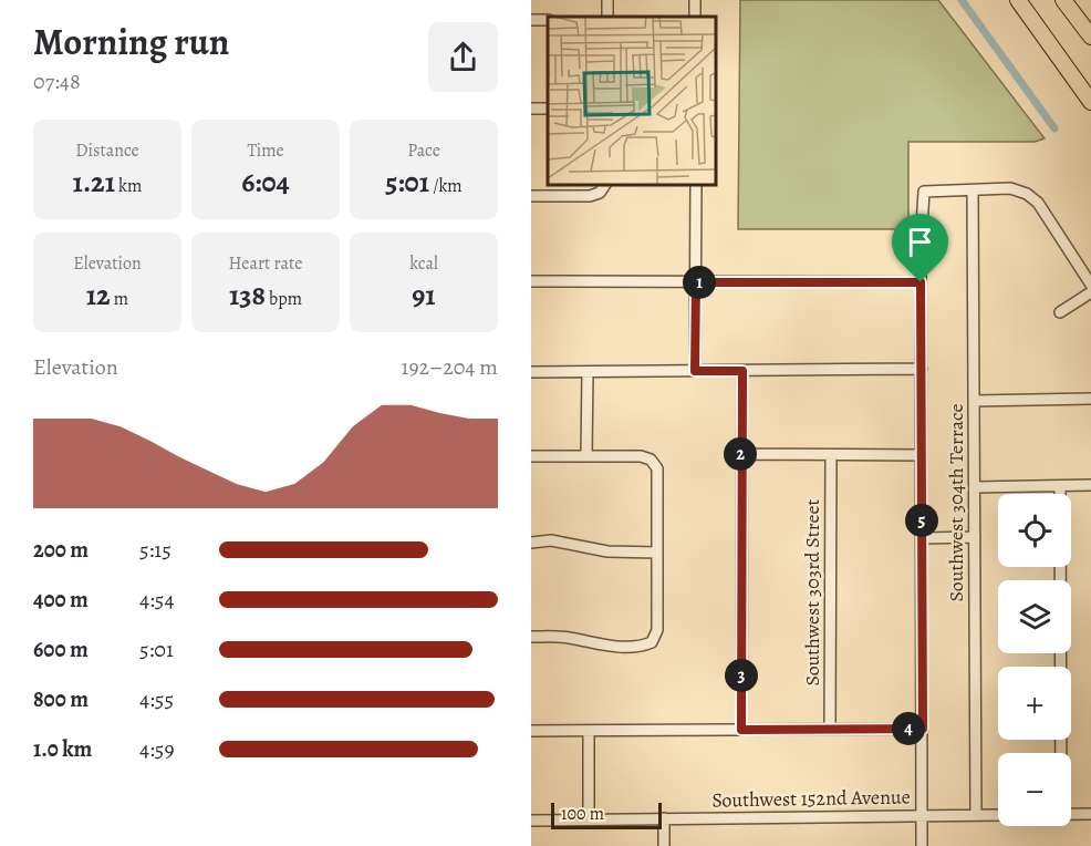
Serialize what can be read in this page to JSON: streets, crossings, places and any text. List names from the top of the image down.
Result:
{
  "streets": {
    "street": ["Southwest 304th Terrace", "Southwest 303rd Street", "Southwest 152nd Avenue"]
  },
  "crossings": [
    ["Southwest 304th Terrace", "Southwest 152nd Avenue"]
  ],
  "scale_bar": "100 m",
  "page": {
    "heading": ["Morning run", "07:48"],
    "stats": [
      ["Distance", "1.21 km"],
      ["Time", "6:04"],
      ["Pace", "5:01 /km"],
      ["Elevation", "12 m"],
      ["Heart rate", "138 bpm"],
      ["kcal", "91"]
    ],
    "pins": [
      "1",
      "2",
      "5",
      "3",
      "4"
    ],
    "chart": ["Elevation", "192–204 m"],
    "map_buttons": ["+", "−"],
    "list": [
      {
        "name": "200 m",
        "note": "5:15"
      },
      {
        "name": "400 m",
        "note": "4:54"
      },
      {
        "name": "600 m",
        "note": "5:01"
      },
      {
        "name": "800 m",
        "note": "4:55"
      },
      {
        "name": "1.0 km",
        "note": "4:59"
      }
    ],
    "scale": "100 m"
  }
}
